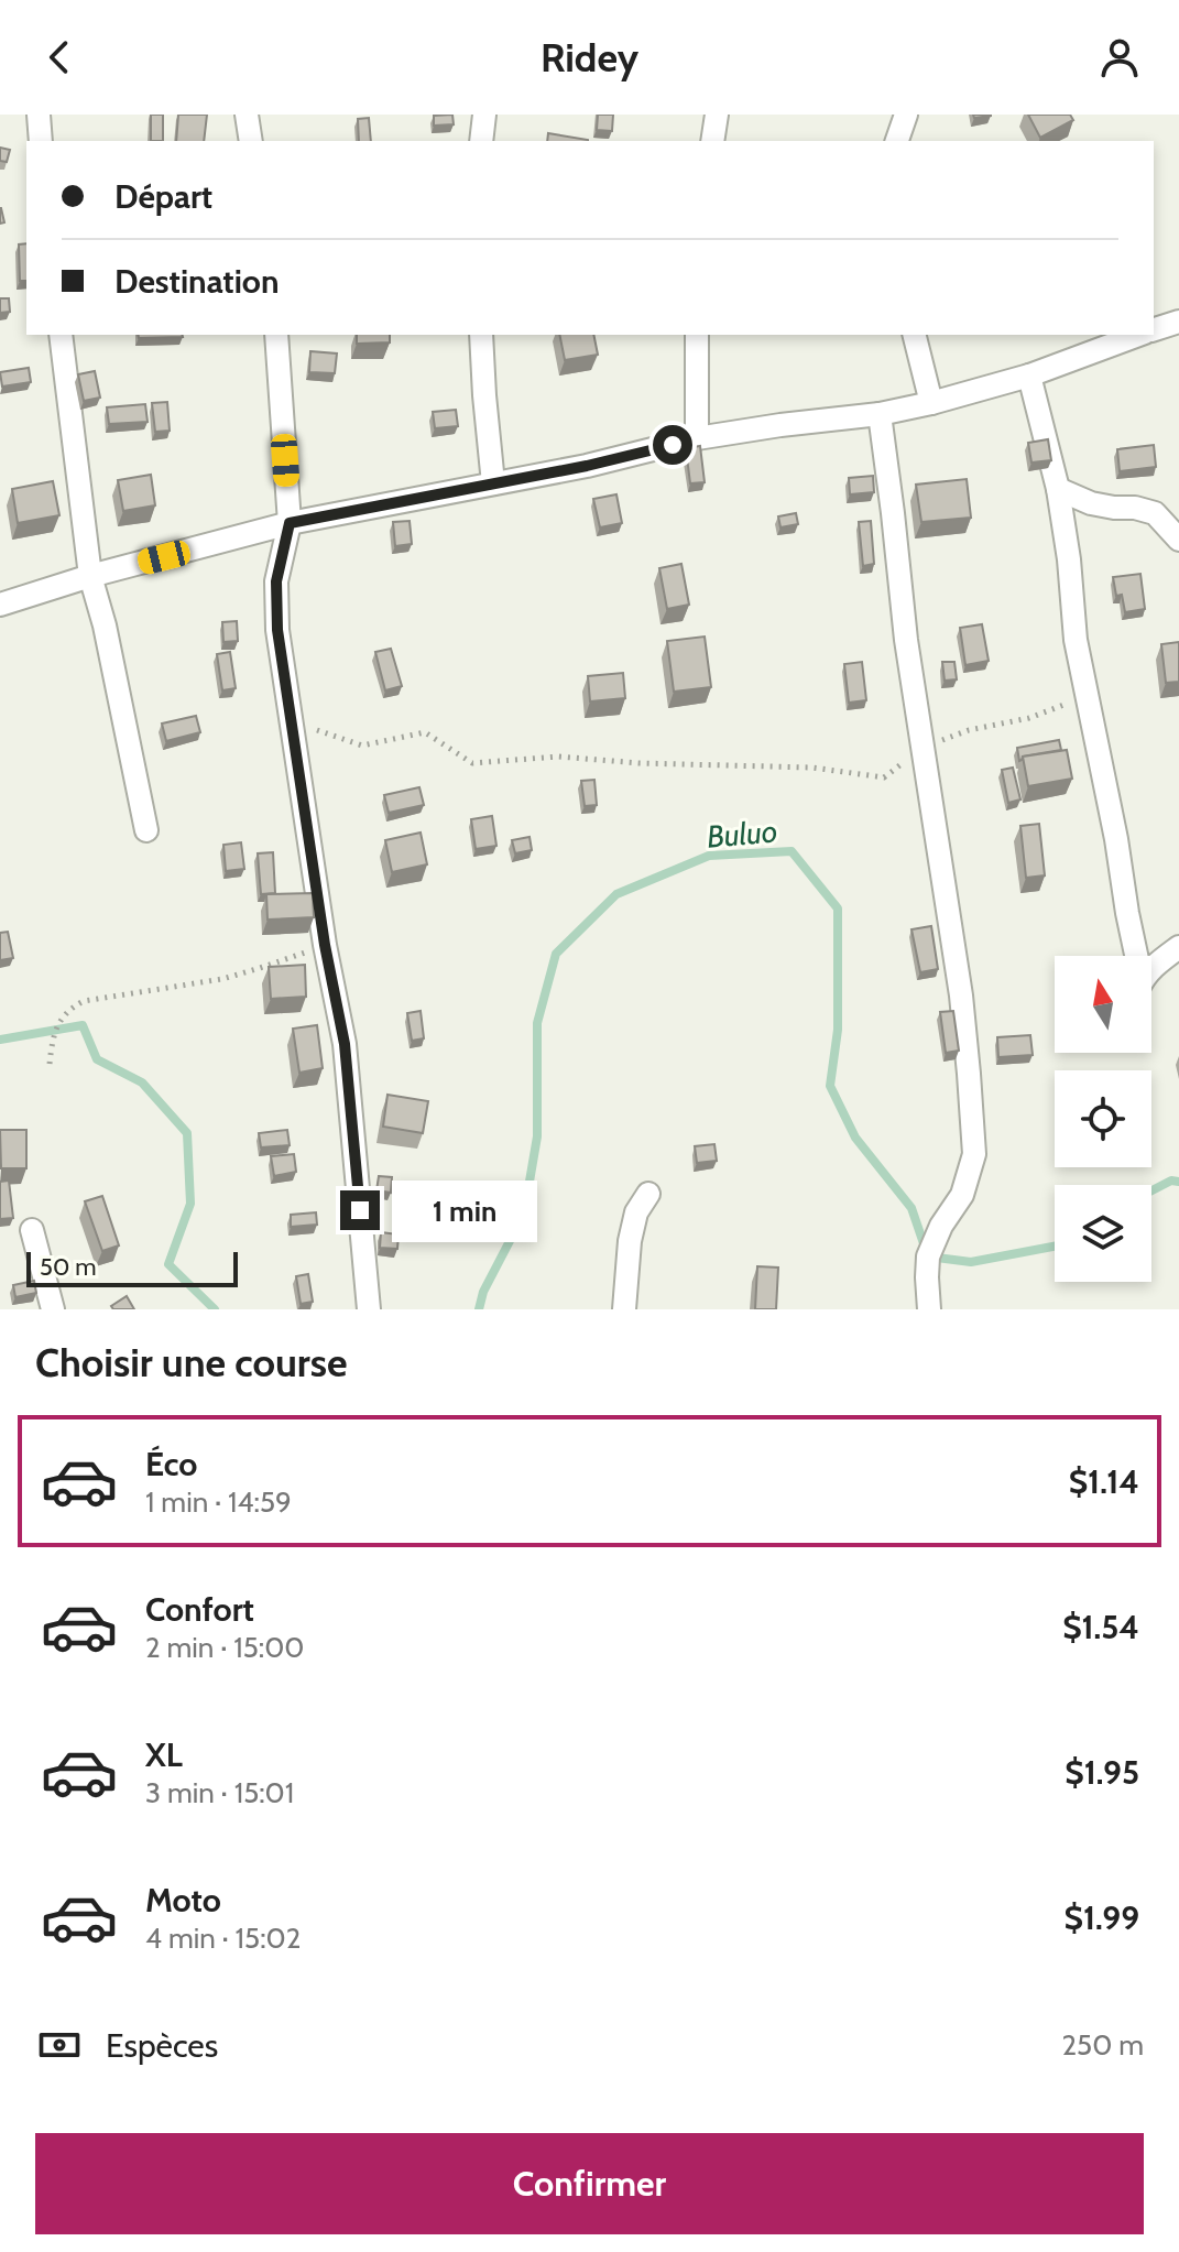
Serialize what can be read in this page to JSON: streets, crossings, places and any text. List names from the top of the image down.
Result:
{
  "water": ["Buluo"],
  "scale_bar": "50 m",
  "north": "top",
  "page": {
    "header": "Ridey",
    "banner": ["Départ", "Destination"],
    "bubble": "1 min",
    "scale": "50 m",
    "heading": "Choisir une course",
    "list": [
      {
        "name": "Éco",
        "note": "1 min · 14:59",
        "value": "$1.14"
      },
      {
        "name": "Confort",
        "note": "2 min · 15:00",
        "value": "$1.54"
      },
      {
        "name": "XL",
        "note": "3 min · 15:01",
        "value": "$1.95"
      },
      {
        "name": "Moto",
        "note": "4 min · 15:02",
        "value": "$1.99"
      }
    ],
    "pay": ["Espèces", "250 m"],
    "buttons": "Confirmer"
  }
}
